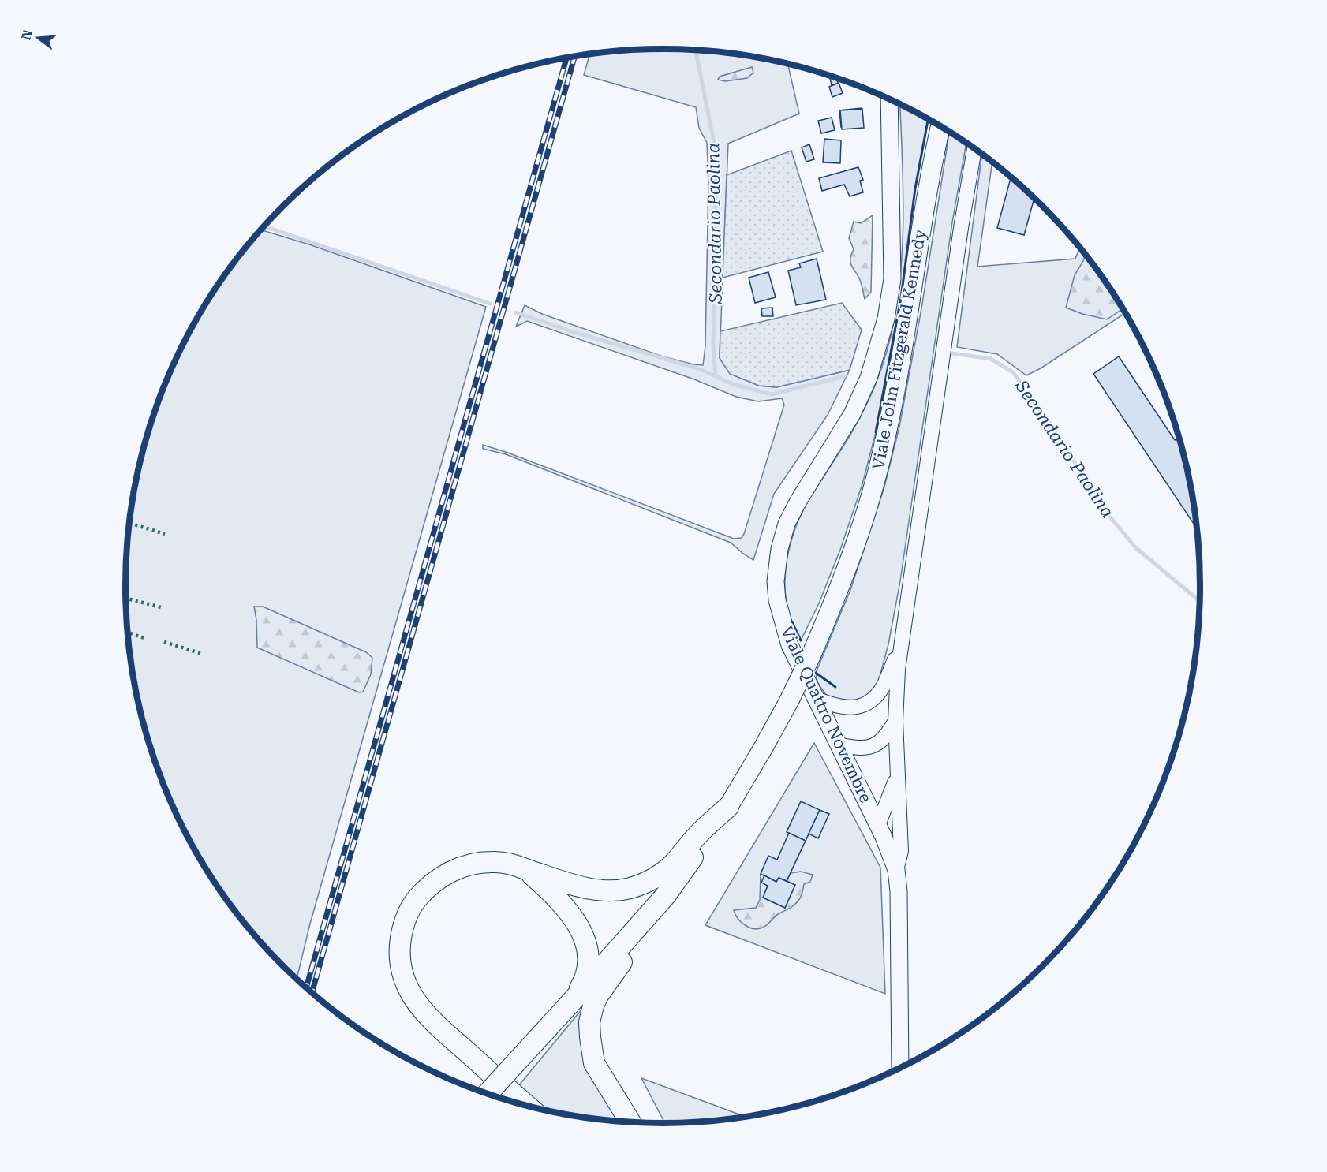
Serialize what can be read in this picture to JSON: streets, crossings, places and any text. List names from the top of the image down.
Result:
{
  "streets": {
    "main road": ["Viale John Fitzgerald Kennedy", "Viale Quattro Novembre"]
  },
  "water": ["Secondario Paolina"],
  "north": "left"
}
